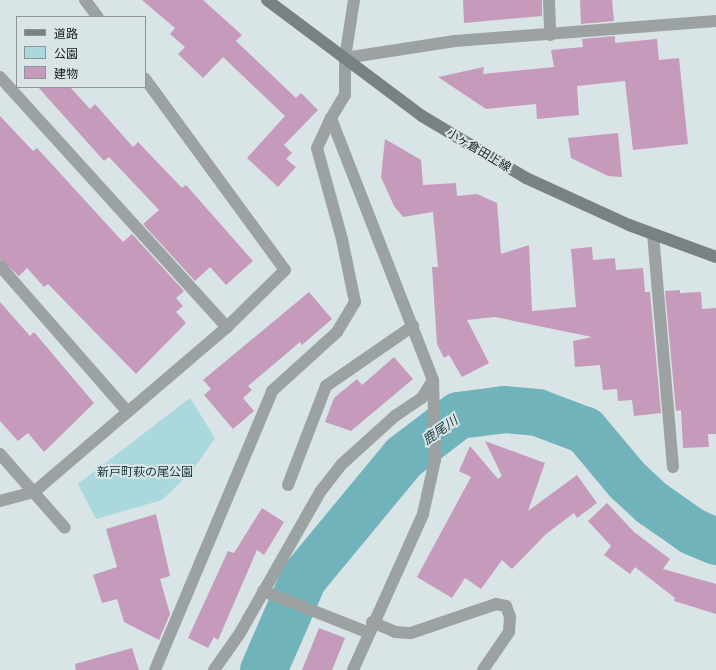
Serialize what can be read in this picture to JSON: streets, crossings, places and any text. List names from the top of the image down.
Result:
{
  "streets": {
    "main road": ["小ヶ倉田上線"]
  },
  "water": ["鹿尾川"],
  "parks": ["新戸町萩の尾公園"],
  "legend": ["道路", "公園", "建物"]
}
